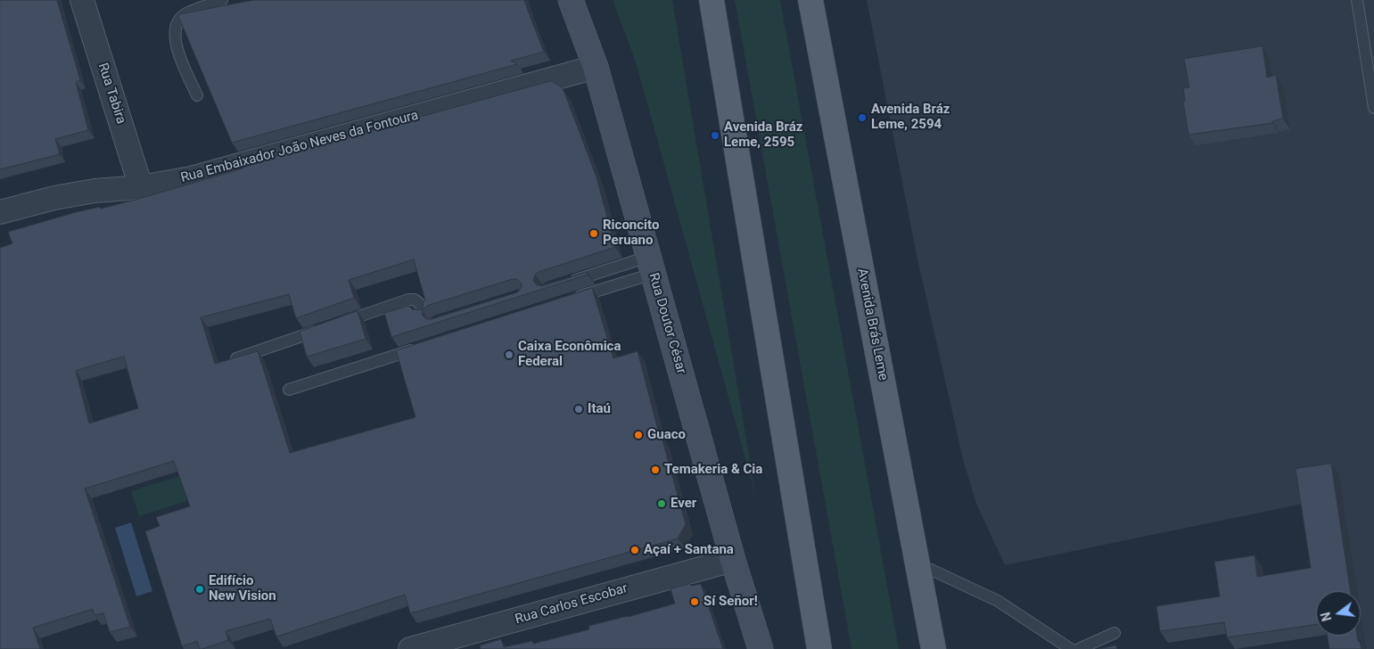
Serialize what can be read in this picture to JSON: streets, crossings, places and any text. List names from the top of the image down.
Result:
{
  "streets": {
    "main road": ["Avenida Brás Leme"],
    "street": [
      "Rua Tabira",
      "Rua Embaixador João Neves da Fontoura",
      "Rua Doutor César",
      "Rua Carlos Escobar"
    ]
  },
  "crossings": [
    ["Rua Tabira", "Rua Embaixador João Neves da Fontoura"],
    ["Rua Embaixador João Neves da Fontoura", "Rua Doutor César"],
    ["Rua Doutor César", "Rua Carlos Escobar"]
  ],
  "places": [
    "Avenida Bráz Leme, 2594",
    "Avenida Bráz Leme, 2595",
    "Riconcito Peruano",
    "Caixa Econômica Federal",
    "Itaú",
    "Guaco",
    "Temakeria & Cia",
    "Ever",
    "Açaí + Santana",
    "Edifício New Vision",
    "Sí Señor!"
  ],
  "north": "left"
}
